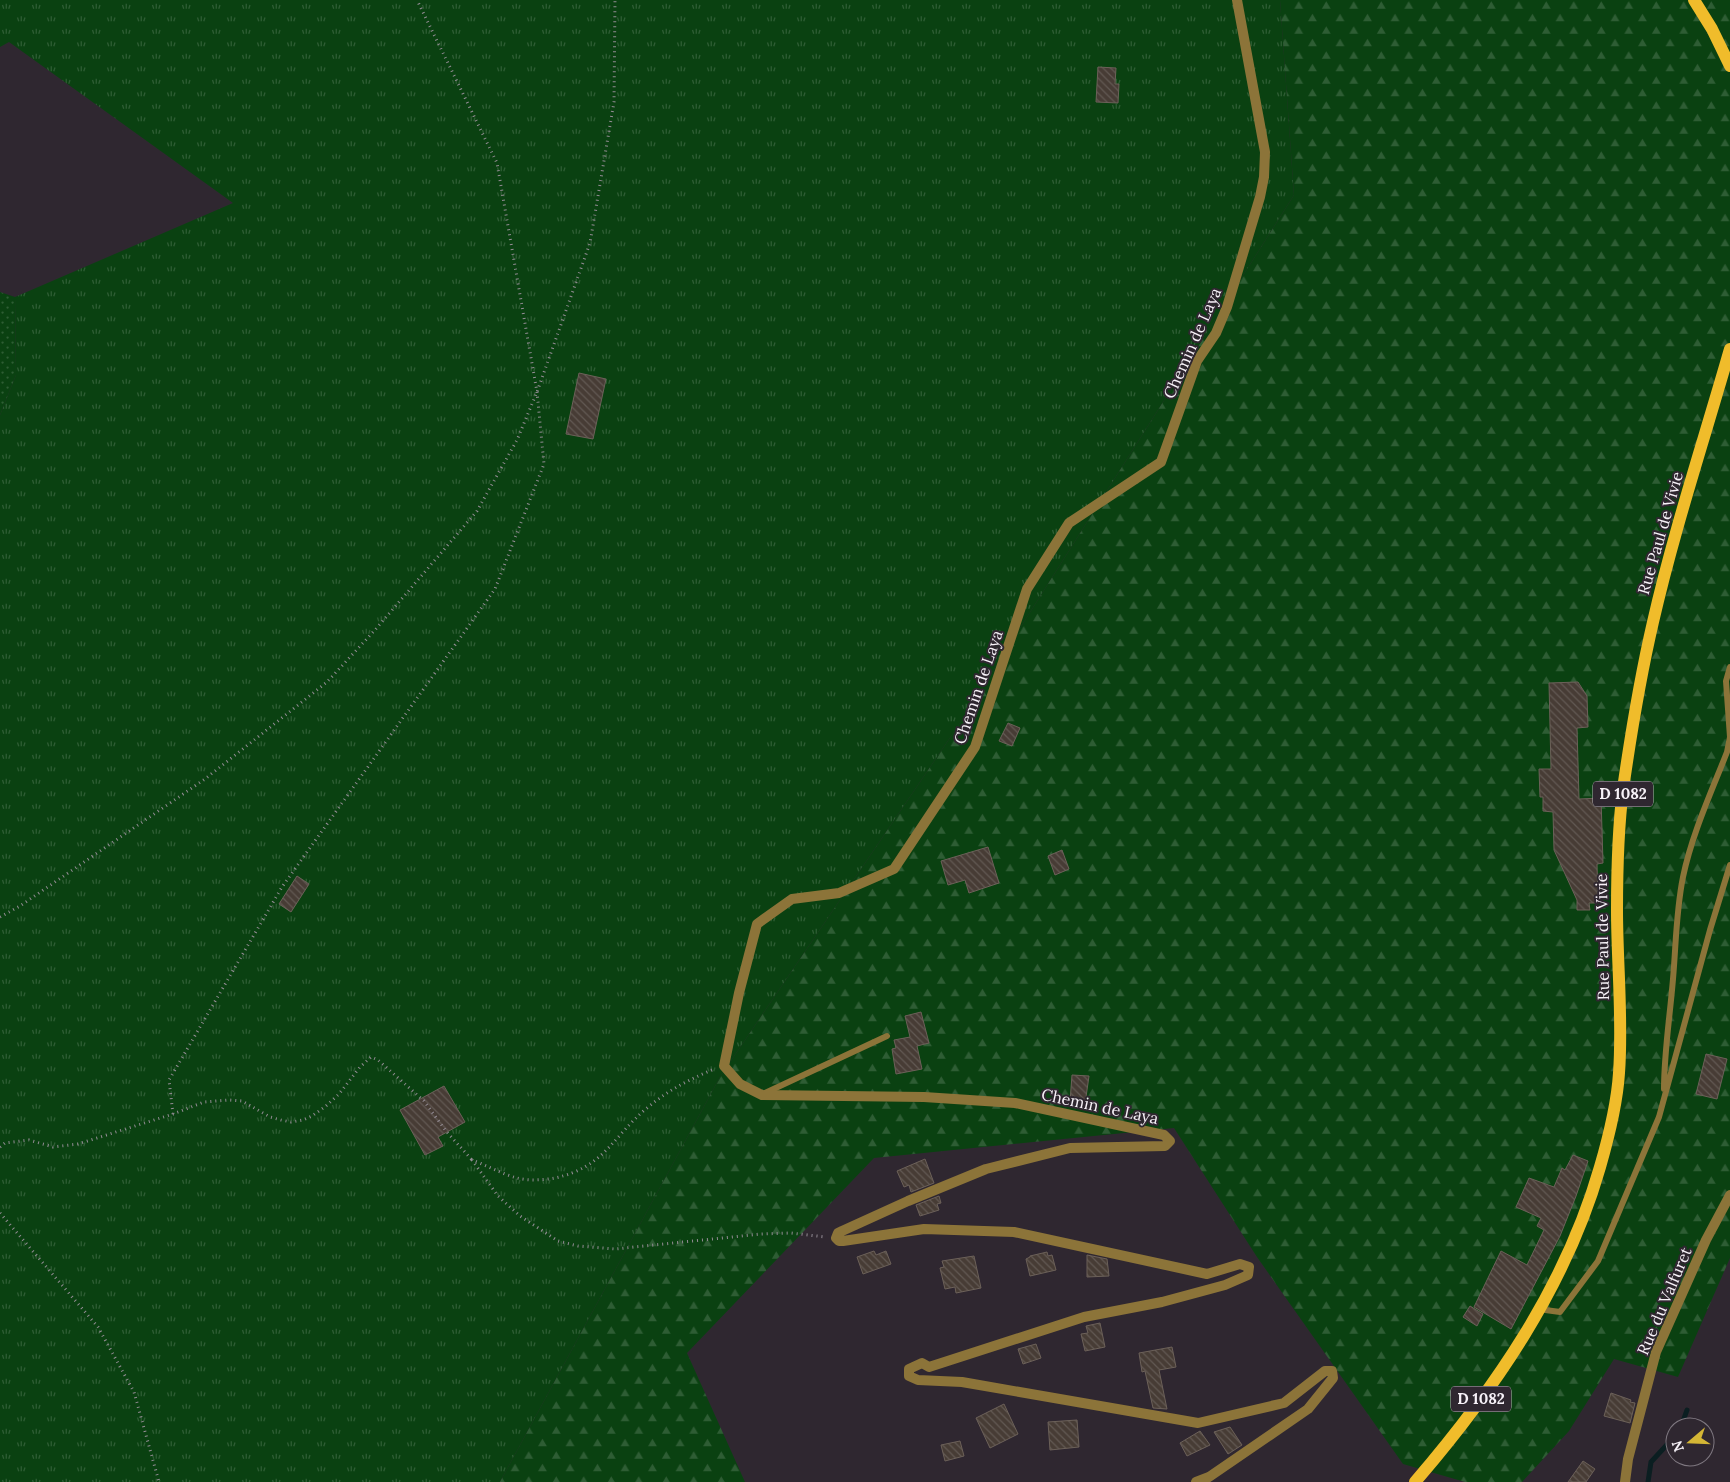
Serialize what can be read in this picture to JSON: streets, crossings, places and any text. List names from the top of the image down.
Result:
{
  "streets": {
    "main road": ["Rue Paul de Vivie", "D 1082"],
    "street": ["Chemin de Laya", "Rue du Valfuret"]
  },
  "north": "left"
}
